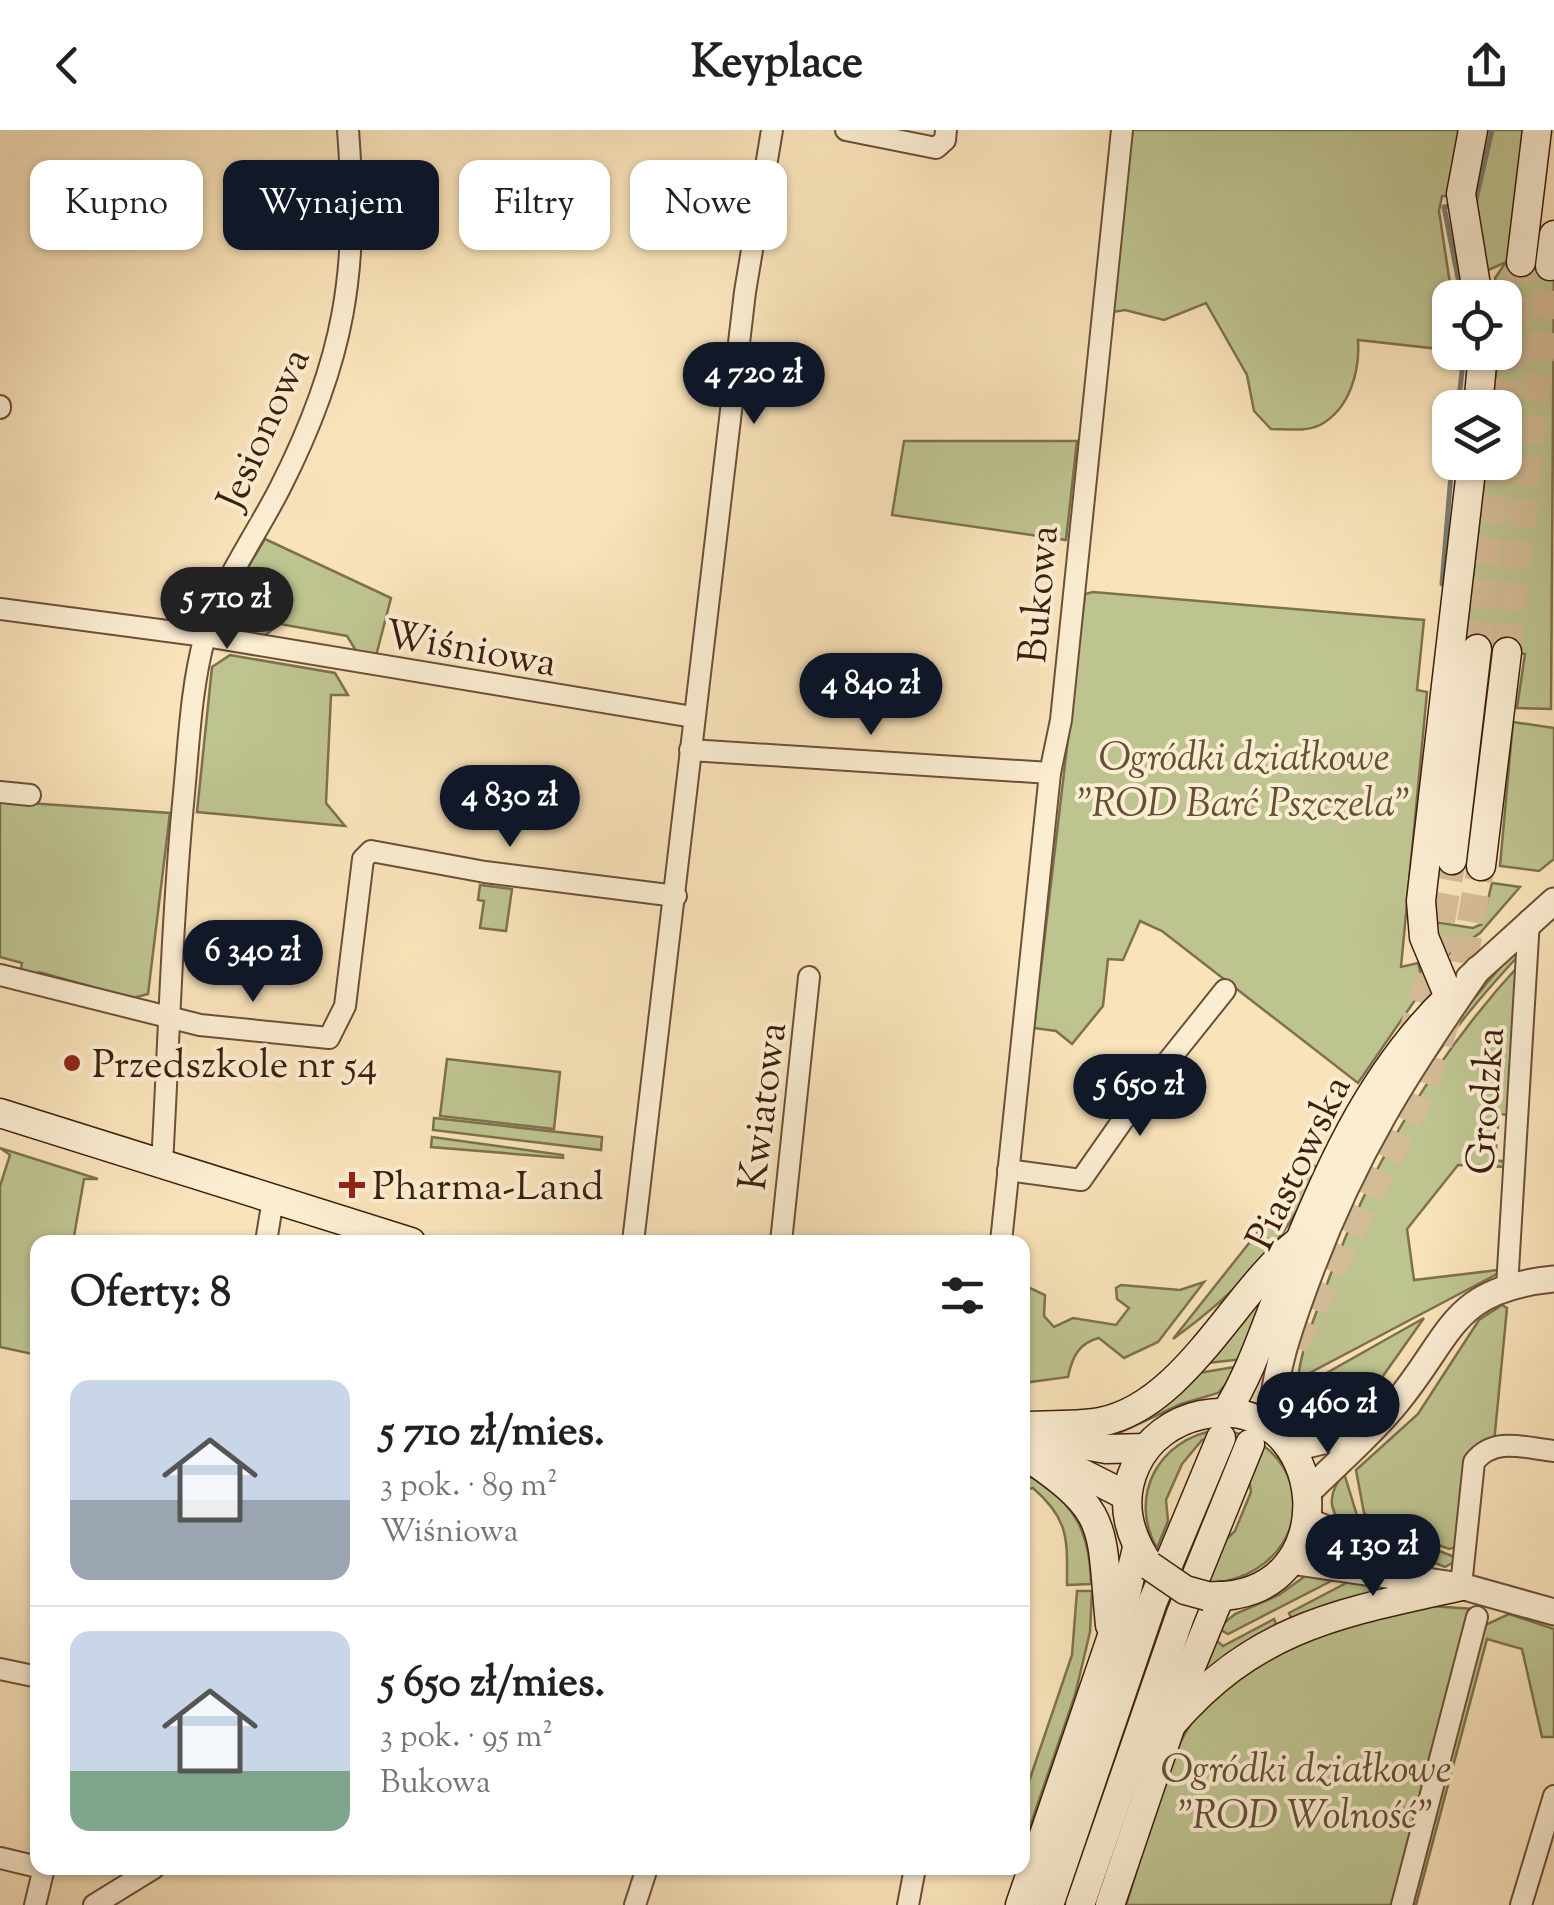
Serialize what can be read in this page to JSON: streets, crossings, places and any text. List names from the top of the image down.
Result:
{
  "streets": {
    "main road": ["Piastowska"],
    "street": [
      "Jesionowa",
      "Bukowa",
      "Wiśniowa",
      "Grodzka",
      "Kwiatowa"
    ]
  },
  "crossings": [
    ["Jesionowa", "Wiśniowa"],
    ["Grodzka", "Piastowska"]
  ],
  "parks": ["Ogródki działkowe \"ROD Barć Pszczela\"", "Ogródki działkowe \"ROD Wolność\""],
  "places": {
    "other": ["Przedszkole nr 54"],
    "health": ["Pharma-Land"]
  },
  "page": {
    "header": "Keyplace",
    "chip": [
      "Kupno",
      "Wynajem",
      "Filtry",
      "Nowe"
    ],
    "price": [
      "4 720 zł",
      "5 710 zł",
      "4 840 zł",
      "4 830 zł",
      "6 340 zł",
      "5 650 zł",
      "9 460 zł",
      "4 130 zł"
    ],
    "heading": "Oferty: 8",
    "list": [
      {
        "name": "5 710 zł/mies.",
        "note": "3 pok. · 89 m² · Wiśniowa"
      },
      {
        "name": "5 650 zł/mies.",
        "note": "3 pok. · 95 m² · Bukowa"
      }
    ]
  }
}
